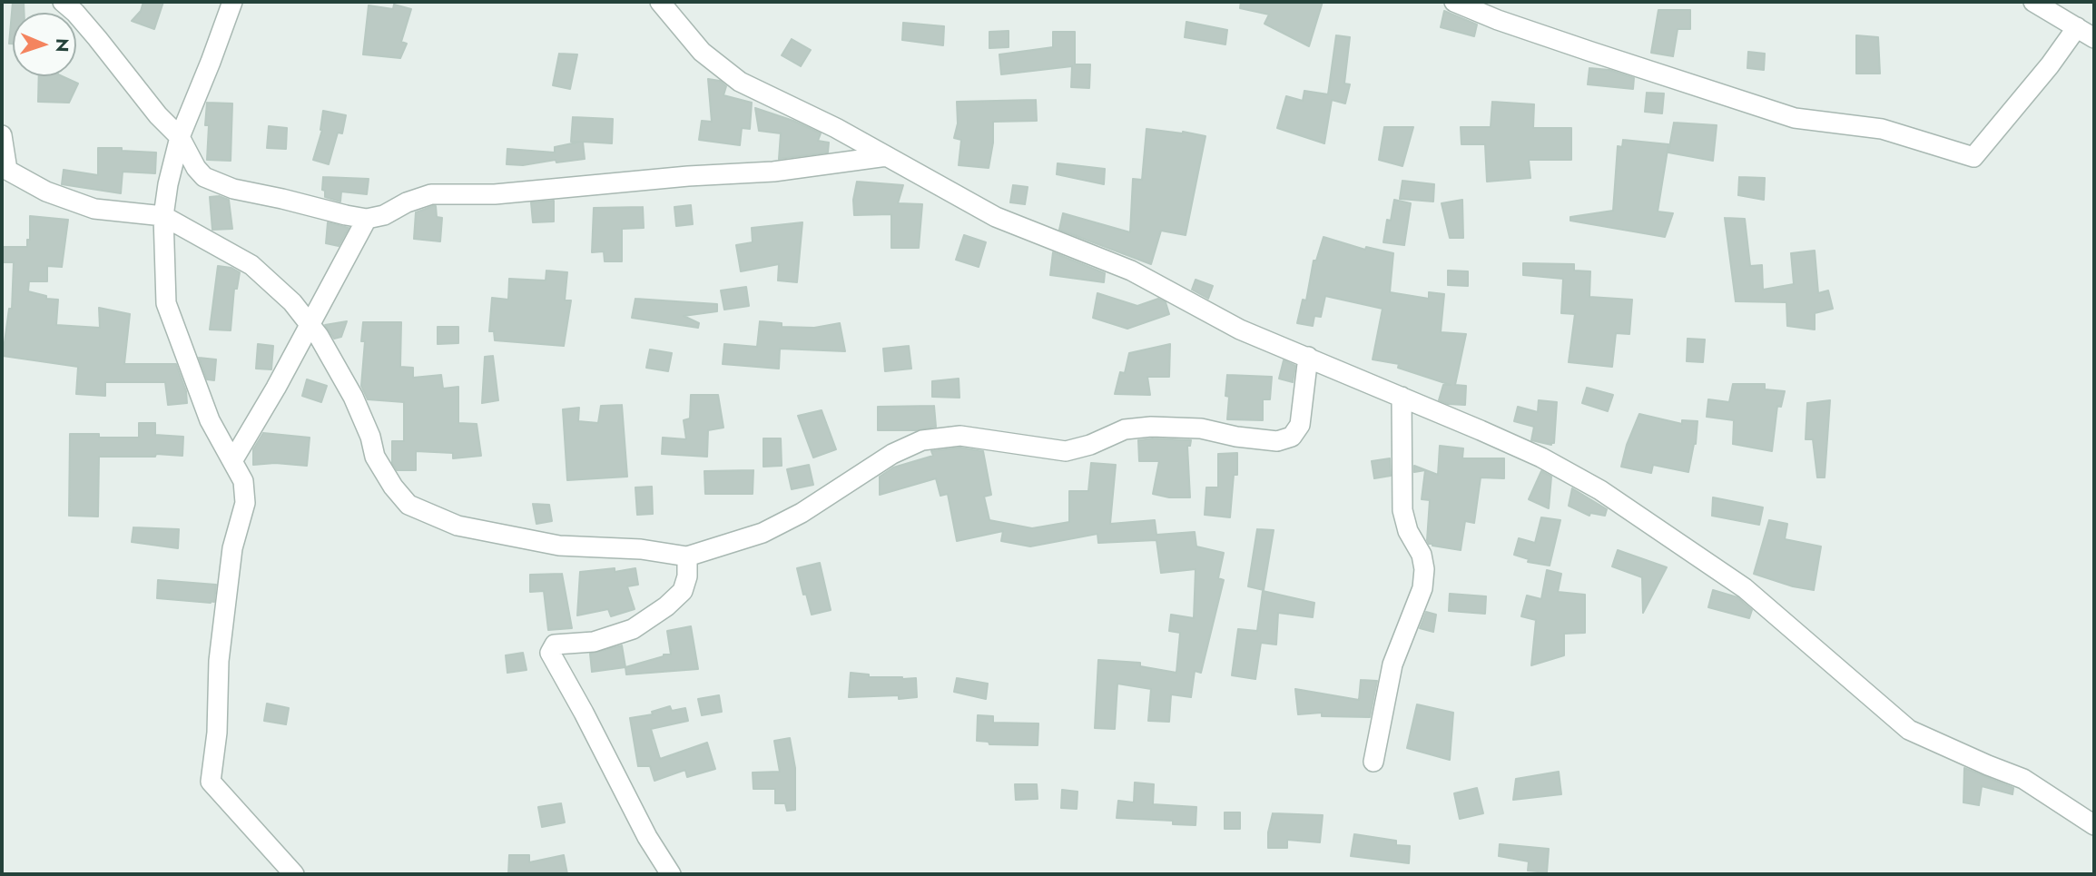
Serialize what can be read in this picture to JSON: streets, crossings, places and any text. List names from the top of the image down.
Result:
{
  "north": "right"
}
